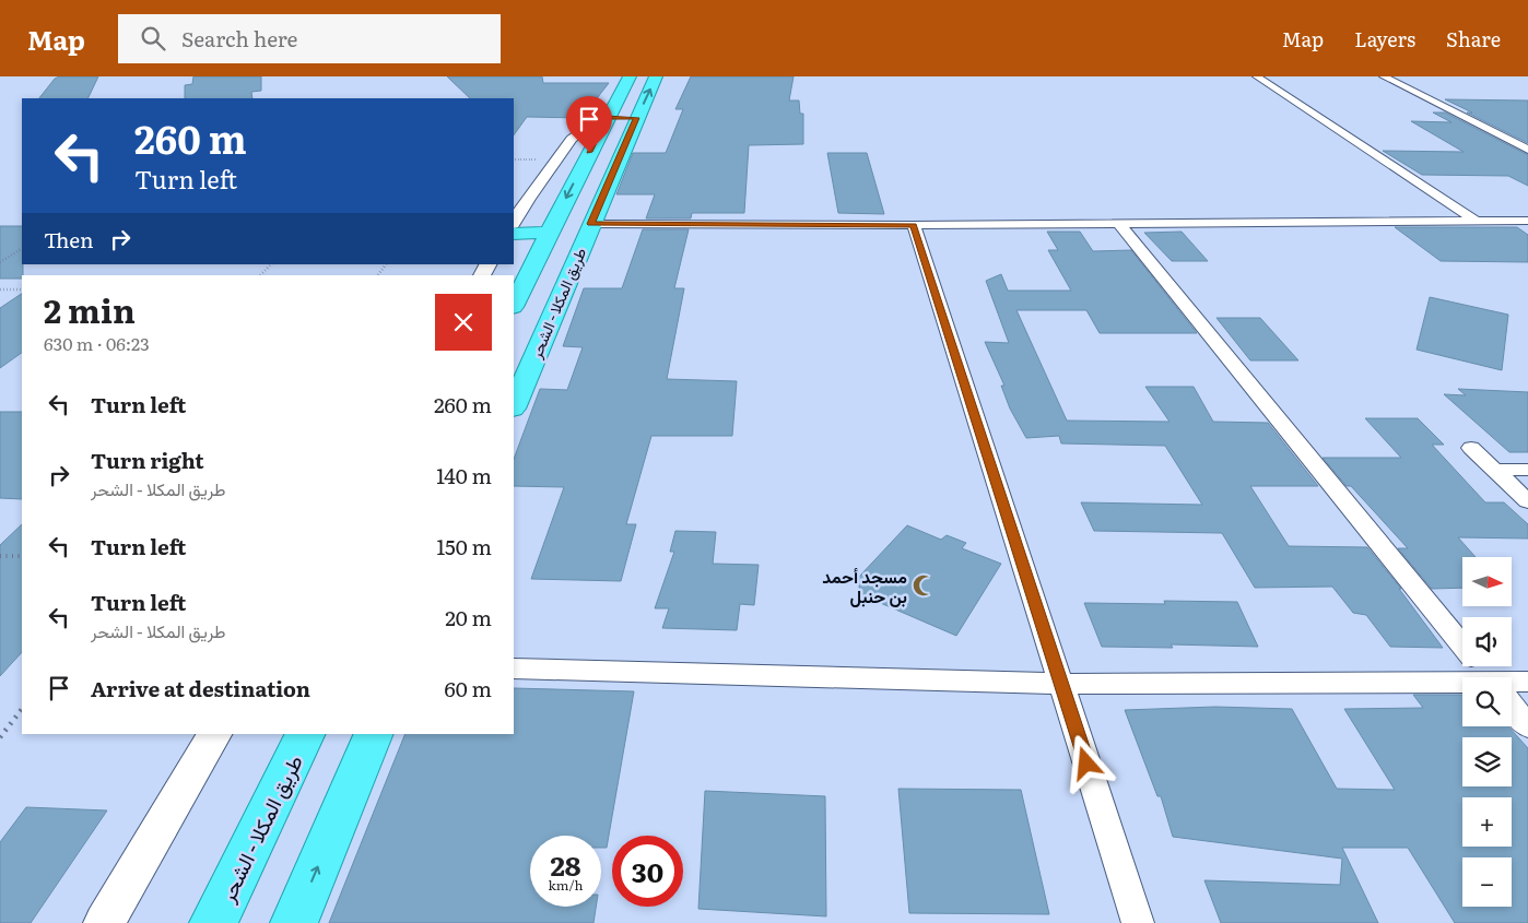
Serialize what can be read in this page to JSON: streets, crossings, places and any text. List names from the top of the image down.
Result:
{
  "streets": {
    "highway": ["طريق المكلا - الشحر"]
  },
  "places": {
    "mosque": ["مسجد أحمد بن حنبل"]
  },
  "north": "right",
  "page": {
    "header": "Map",
    "search": "Search here",
    "nav": ["Map", "Layers", "Share"],
    "turn": ["260 m", "Turn left"],
    "then": "Then",
    "heading": ["2 min", "630 m · 06:23"],
    "list": [
      {
        "name": "Turn left",
        "value": "260 m"
      },
      {
        "name": "Turn right",
        "note": "طريق المكلا - الشحر",
        "value": "140 m"
      },
      {
        "name": "Turn left",
        "value": "150 m"
      },
      {
        "name": "Turn left",
        "note": "طريق المكلا - الشحر",
        "value": "20 m"
      },
      {
        "name": "Arrive at destination",
        "value": "60 m"
      }
    ],
    "map_buttons": ["+", "−"],
    "speed": "28 km/h",
    "limit": "30"
  }
}
